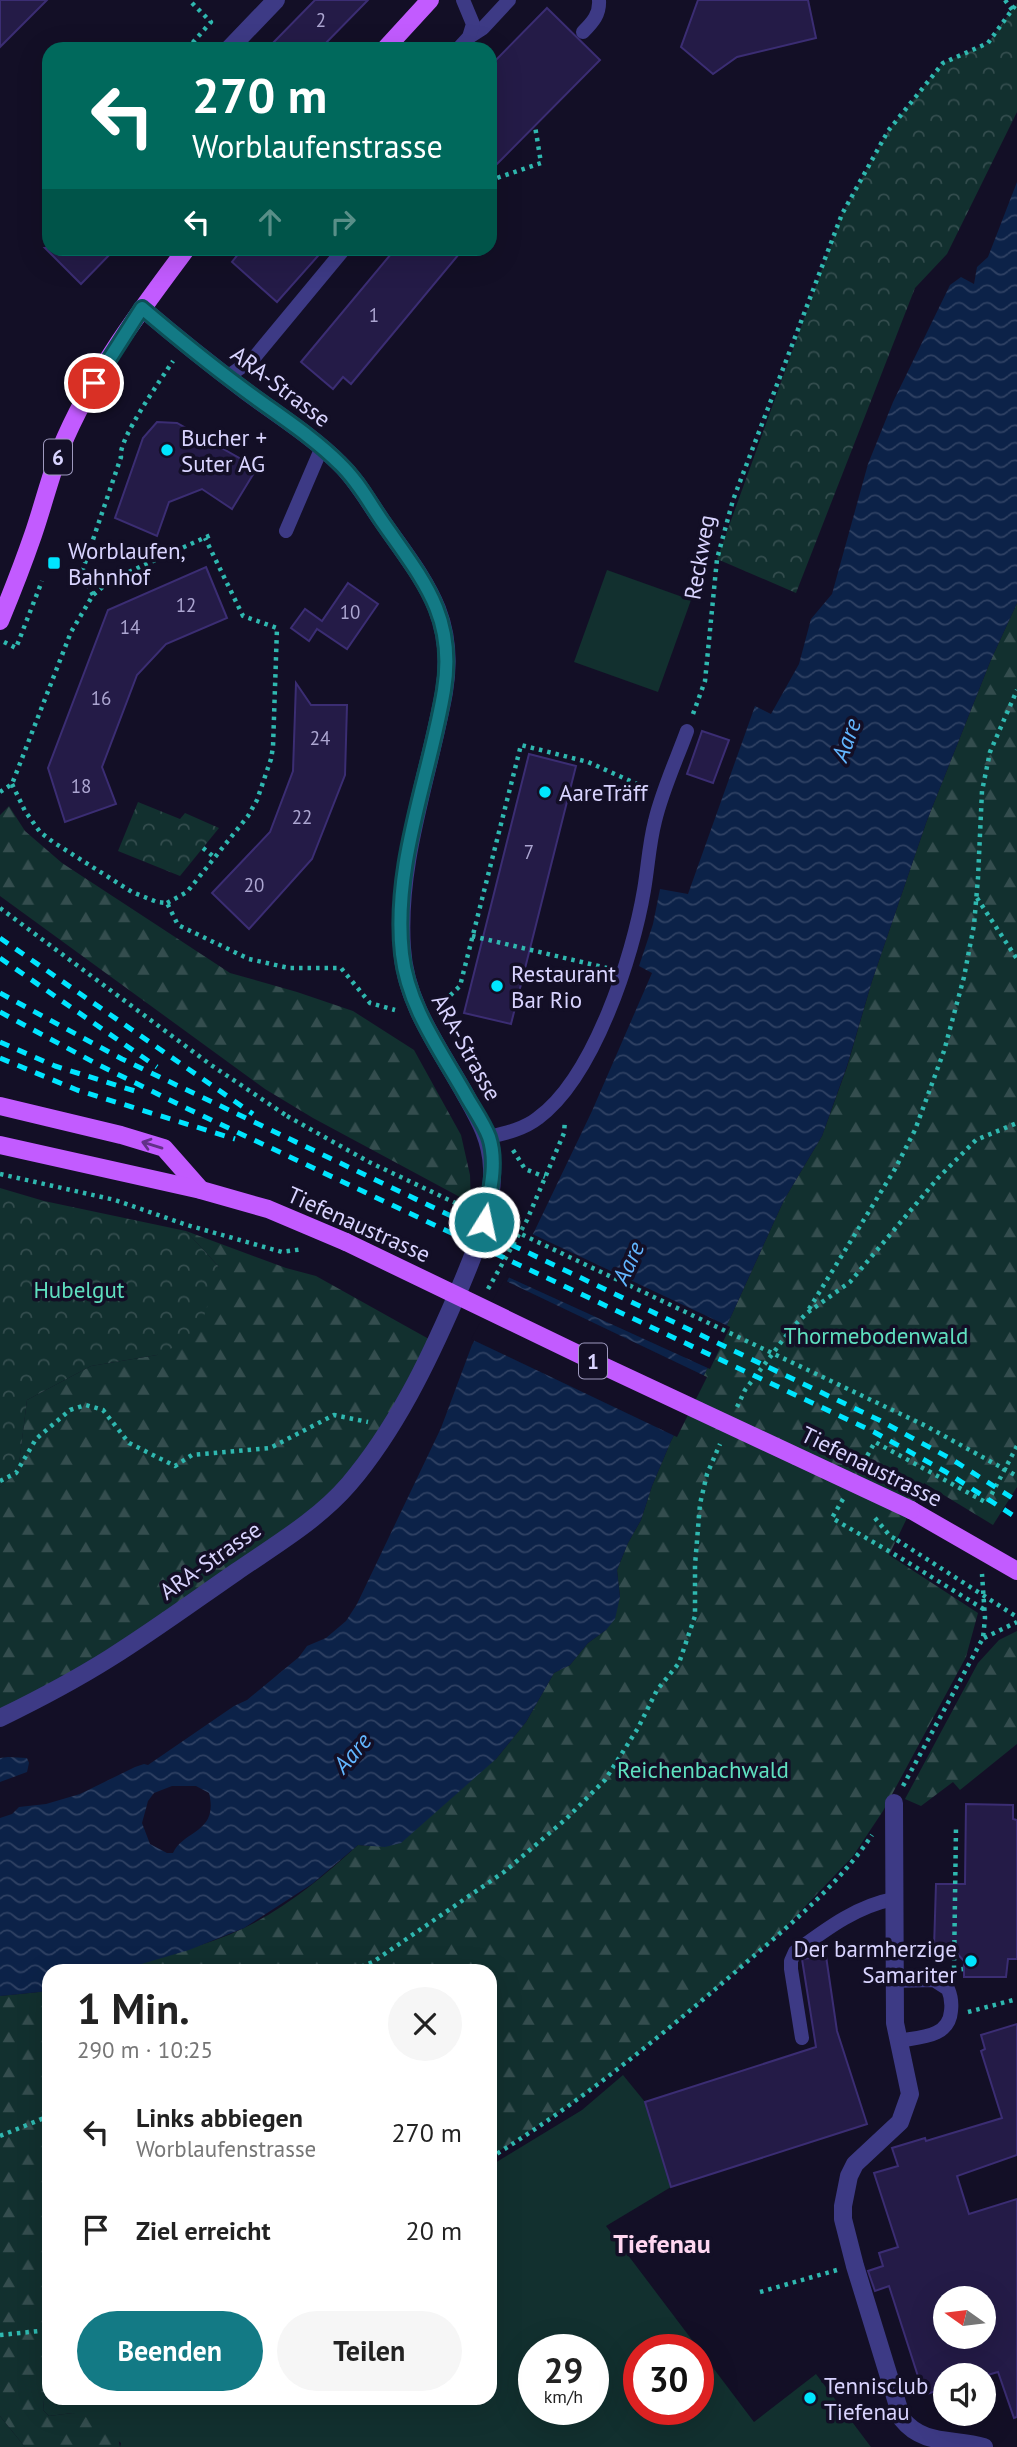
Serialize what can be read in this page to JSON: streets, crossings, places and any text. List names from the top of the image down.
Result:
{
  "streets": {
    "main road": ["6", "Tiefenaustrasse", "1"],
    "street": ["ARA-Strasse"],
    "path": ["Reckweg"]
  },
  "crossings": [
    ["ARA-Strasse", "6"]
  ],
  "districts": ["Tiefenau"],
  "water": ["Aare"],
  "parks": ["Hubelgut", "Thormebodenwald", "Reichenbachwald"],
  "places": {
    "other": [
      "Bucher + Suter AG",
      "AareTräff",
      "Restaurant Bar Rio",
      "Der barmherzige Samariter",
      "Tennisclub Tiefenau"
    ],
    "transit": ["Worblaufen, Bahnhof"]
  },
  "house_numbers": [
    "2",
    "1",
    "12",
    "10",
    "14",
    "16",
    "24",
    "18",
    "22",
    "7",
    "20"
  ],
  "north": "left",
  "page": {
    "turn": ["270 m", "Worblaufenstrasse"],
    "heading": ["1 Min.", "290 m · 10:25"],
    "list": [
      {
        "name": "Links abbiegen",
        "note": "Worblaufenstrasse",
        "value": "270 m"
      },
      {
        "name": "Ziel erreicht",
        "value": "20 m"
      }
    ],
    "buttons": ["Beenden", "Teilen"],
    "speed": "29 km/h",
    "limit": "30"
  }
}
